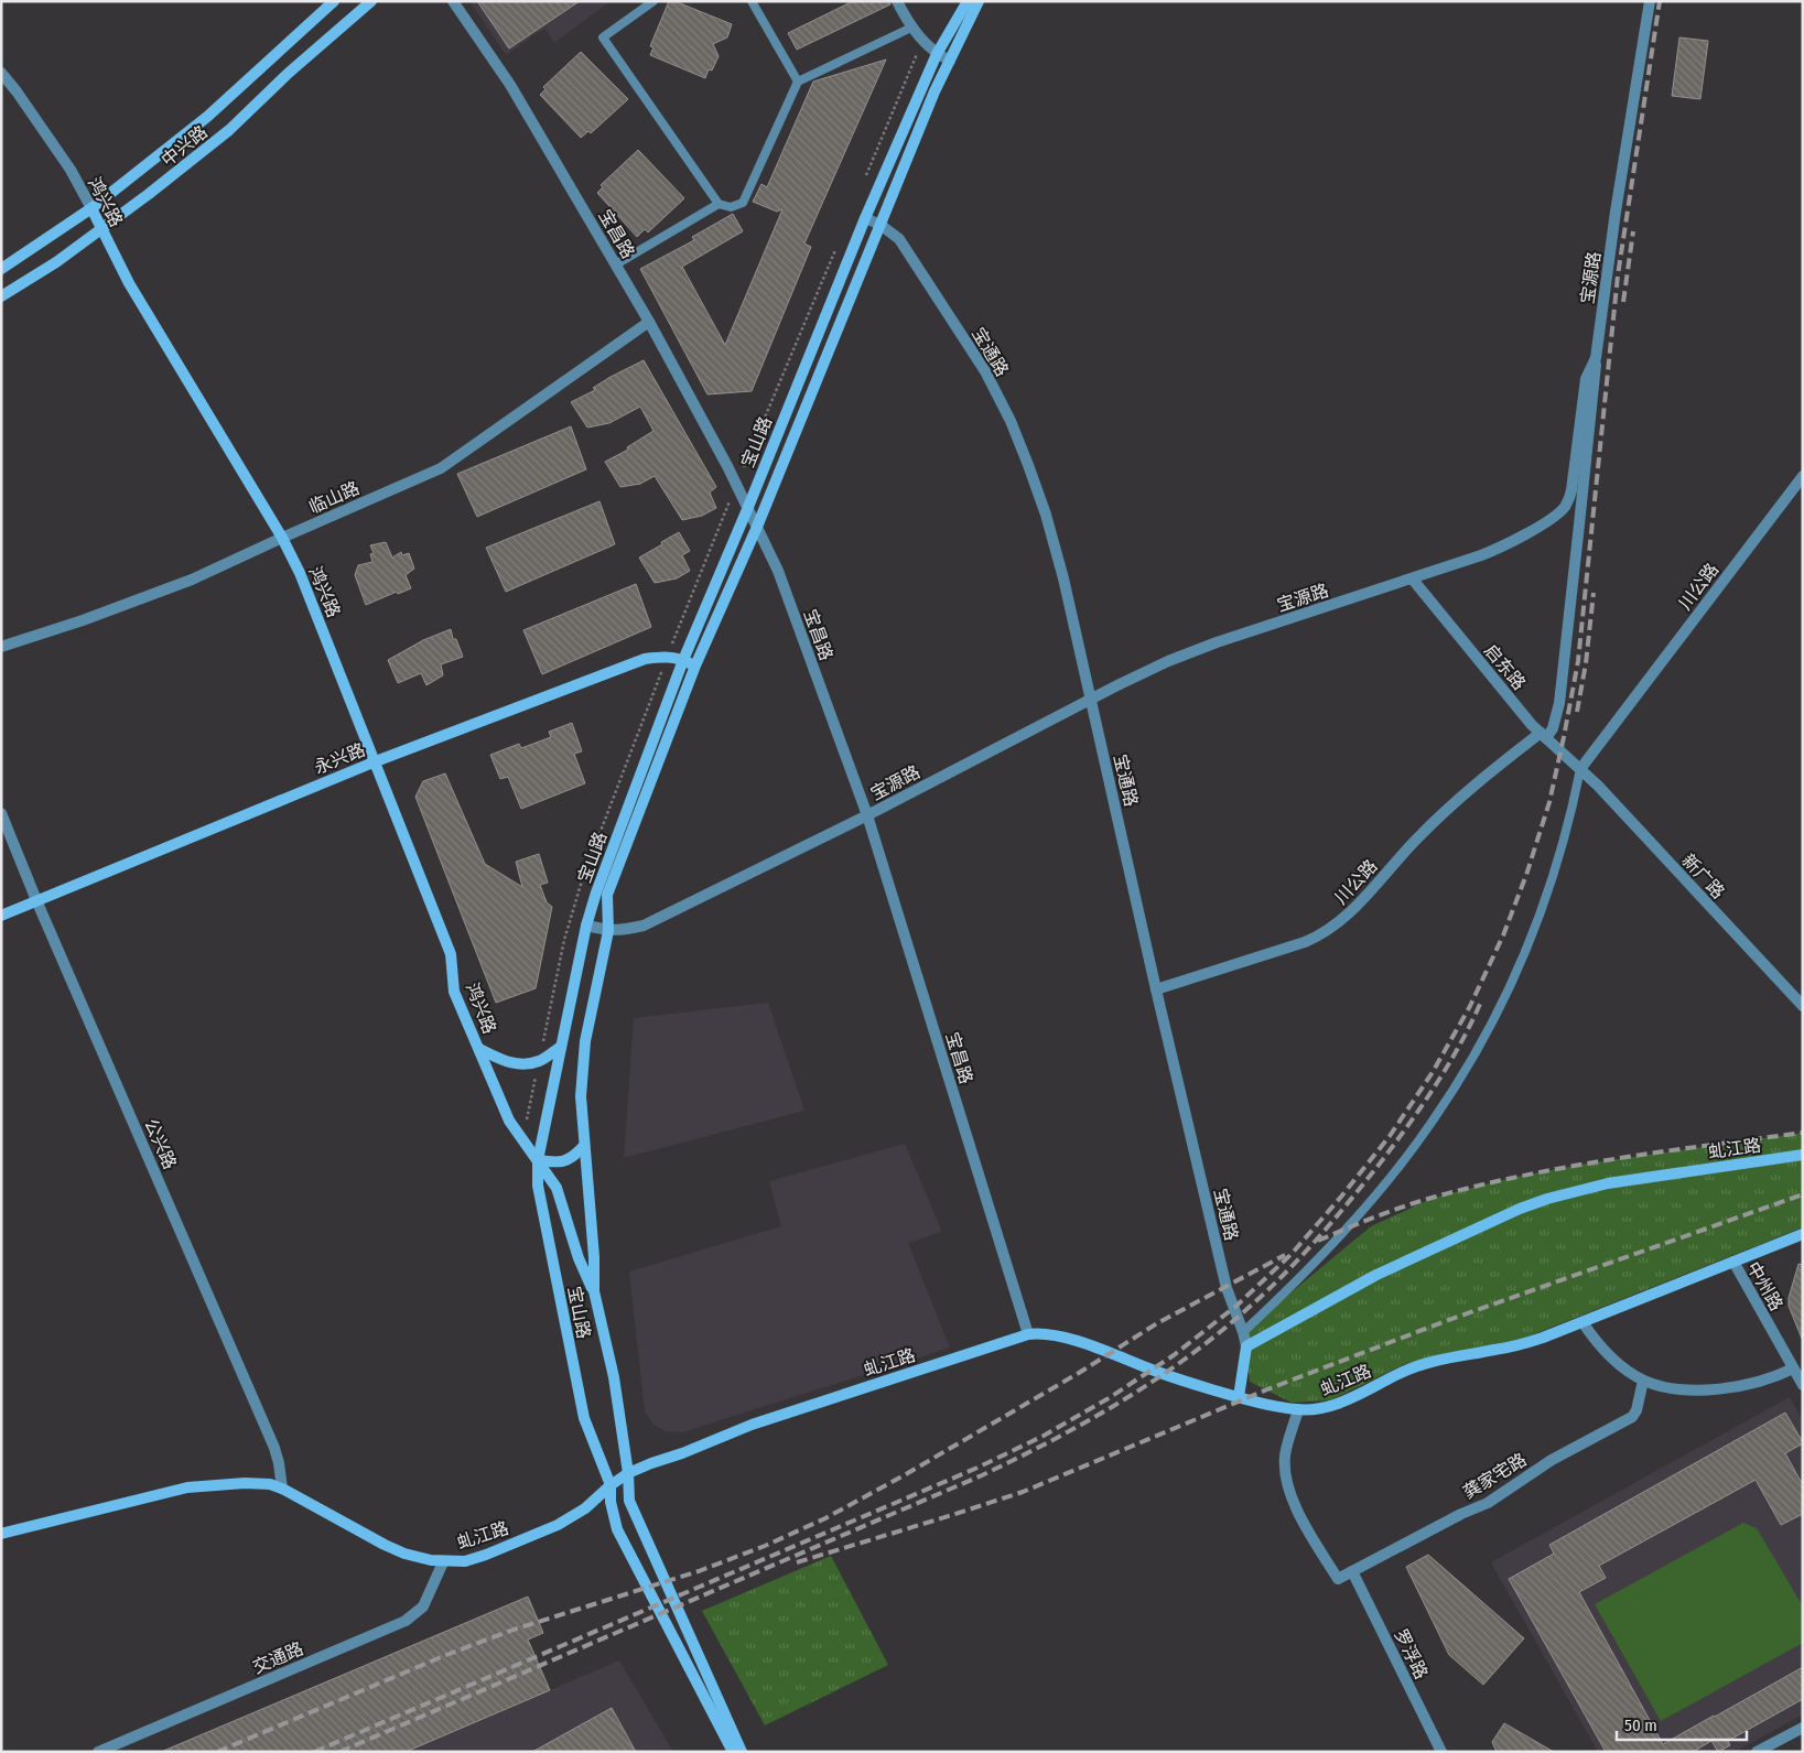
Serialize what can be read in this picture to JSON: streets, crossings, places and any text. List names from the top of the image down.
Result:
{
  "streets": {
    "main road": [
      "中兴路",
      "鸿兴路",
      "宝通路",
      "宝山路",
      "永兴路",
      "虬江路"
    ],
    "street": [
      "宝昌路",
      "宝源路",
      "临山路",
      "川公路",
      "启东路",
      "新广路",
      "公兴路",
      "中州路",
      "龚家宅路",
      "罗浮路",
      "交通路"
    ]
  },
  "crossings": [
    ["中兴路", "鸿兴路"],
    ["鸿兴路", "宝山路"],
    ["鸿兴路", "临山路"],
    ["鸿兴路", "永兴路"],
    ["宝昌路", "宝源路"],
    ["宝昌路", "宝山路"],
    ["宝昌路", "临山路"],
    ["宝昌路", "虬江路"],
    ["宝源路", "宝通路"],
    ["宝源路", "宝山路"],
    ["宝源路", "启东路"],
    ["宝通路", "宝山路"],
    ["宝通路", "川公路"],
    ["宝通路", "虬江路"],
    ["宝山路", "永兴路"],
    ["宝山路", "虬江路"],
    ["川公路", "启东路"],
    ["川公路", "新广路"],
    ["启东路", "新广路"],
    ["永兴路", "公兴路"],
    ["公兴路", "虬江路"],
    ["虬江路", "中州路"],
    ["虬江路", "龚家宅路"],
    ["虬江路", "交通路"],
    ["龚家宅路", "罗浮路"]
  ],
  "scale_bar": "50 m"
}
